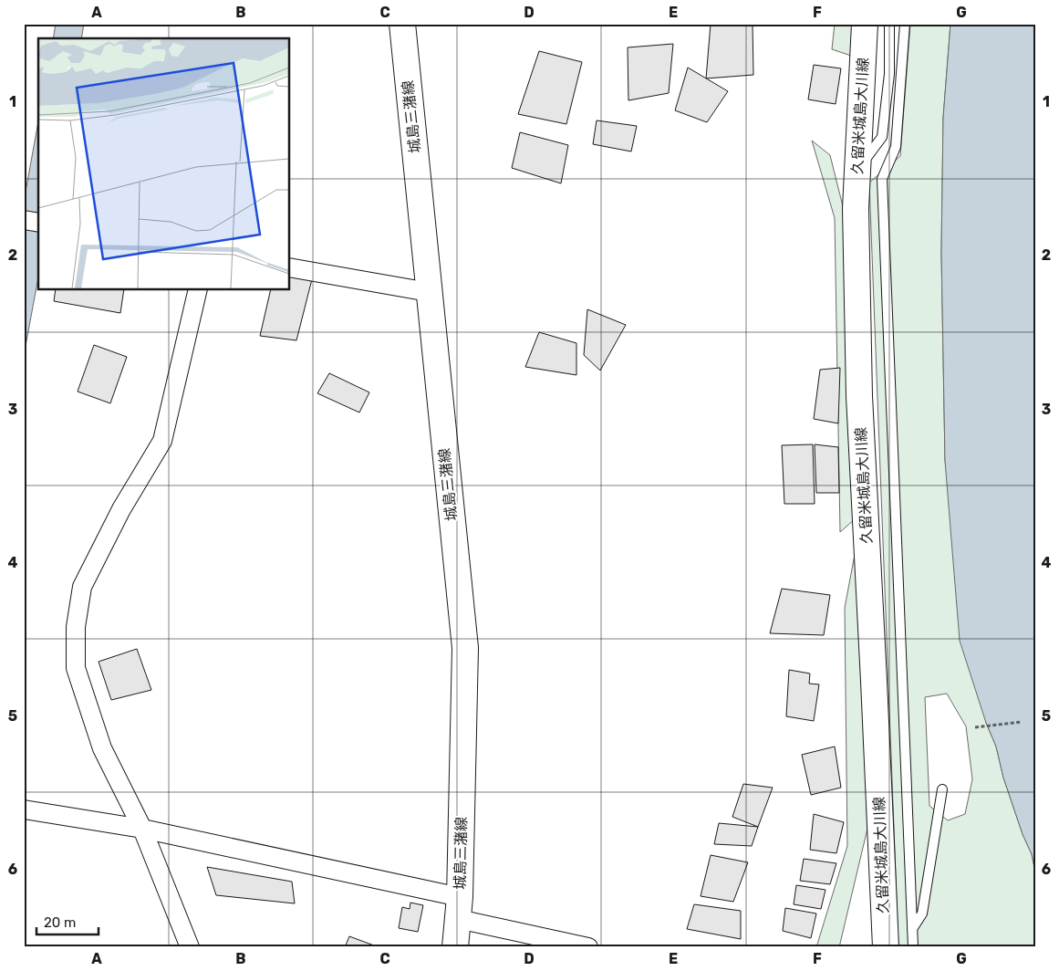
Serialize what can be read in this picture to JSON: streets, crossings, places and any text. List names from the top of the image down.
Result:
{
  "streets": {
    "main road": ["久留米城島大川線", "城島三潴線"]
  },
  "scale_bar": "20 m",
  "grid": {
    "columns": [
      "A",
      "B",
      "C",
      "D",
      "E",
      "F",
      "G"
    ],
    "rows": [
      "1",
      "2",
      "3",
      "4",
      "5",
      "6"
    ]
  }
}
